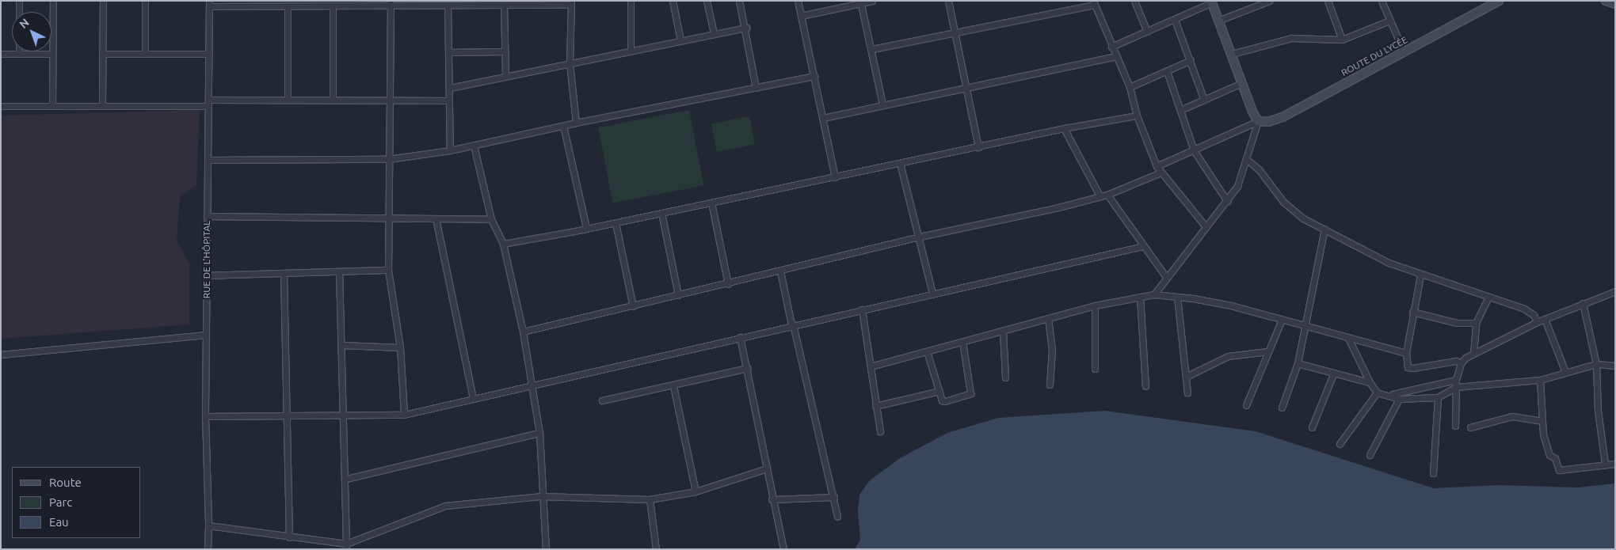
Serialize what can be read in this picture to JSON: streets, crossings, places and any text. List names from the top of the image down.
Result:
{
  "streets": {
    "main road": ["ROUTE DU LYCÉE"],
    "street": ["RUE DE L'HÔPITAL"]
  },
  "legend": ["Route", "Parc", "Eau"],
  "north": "top left"
}
